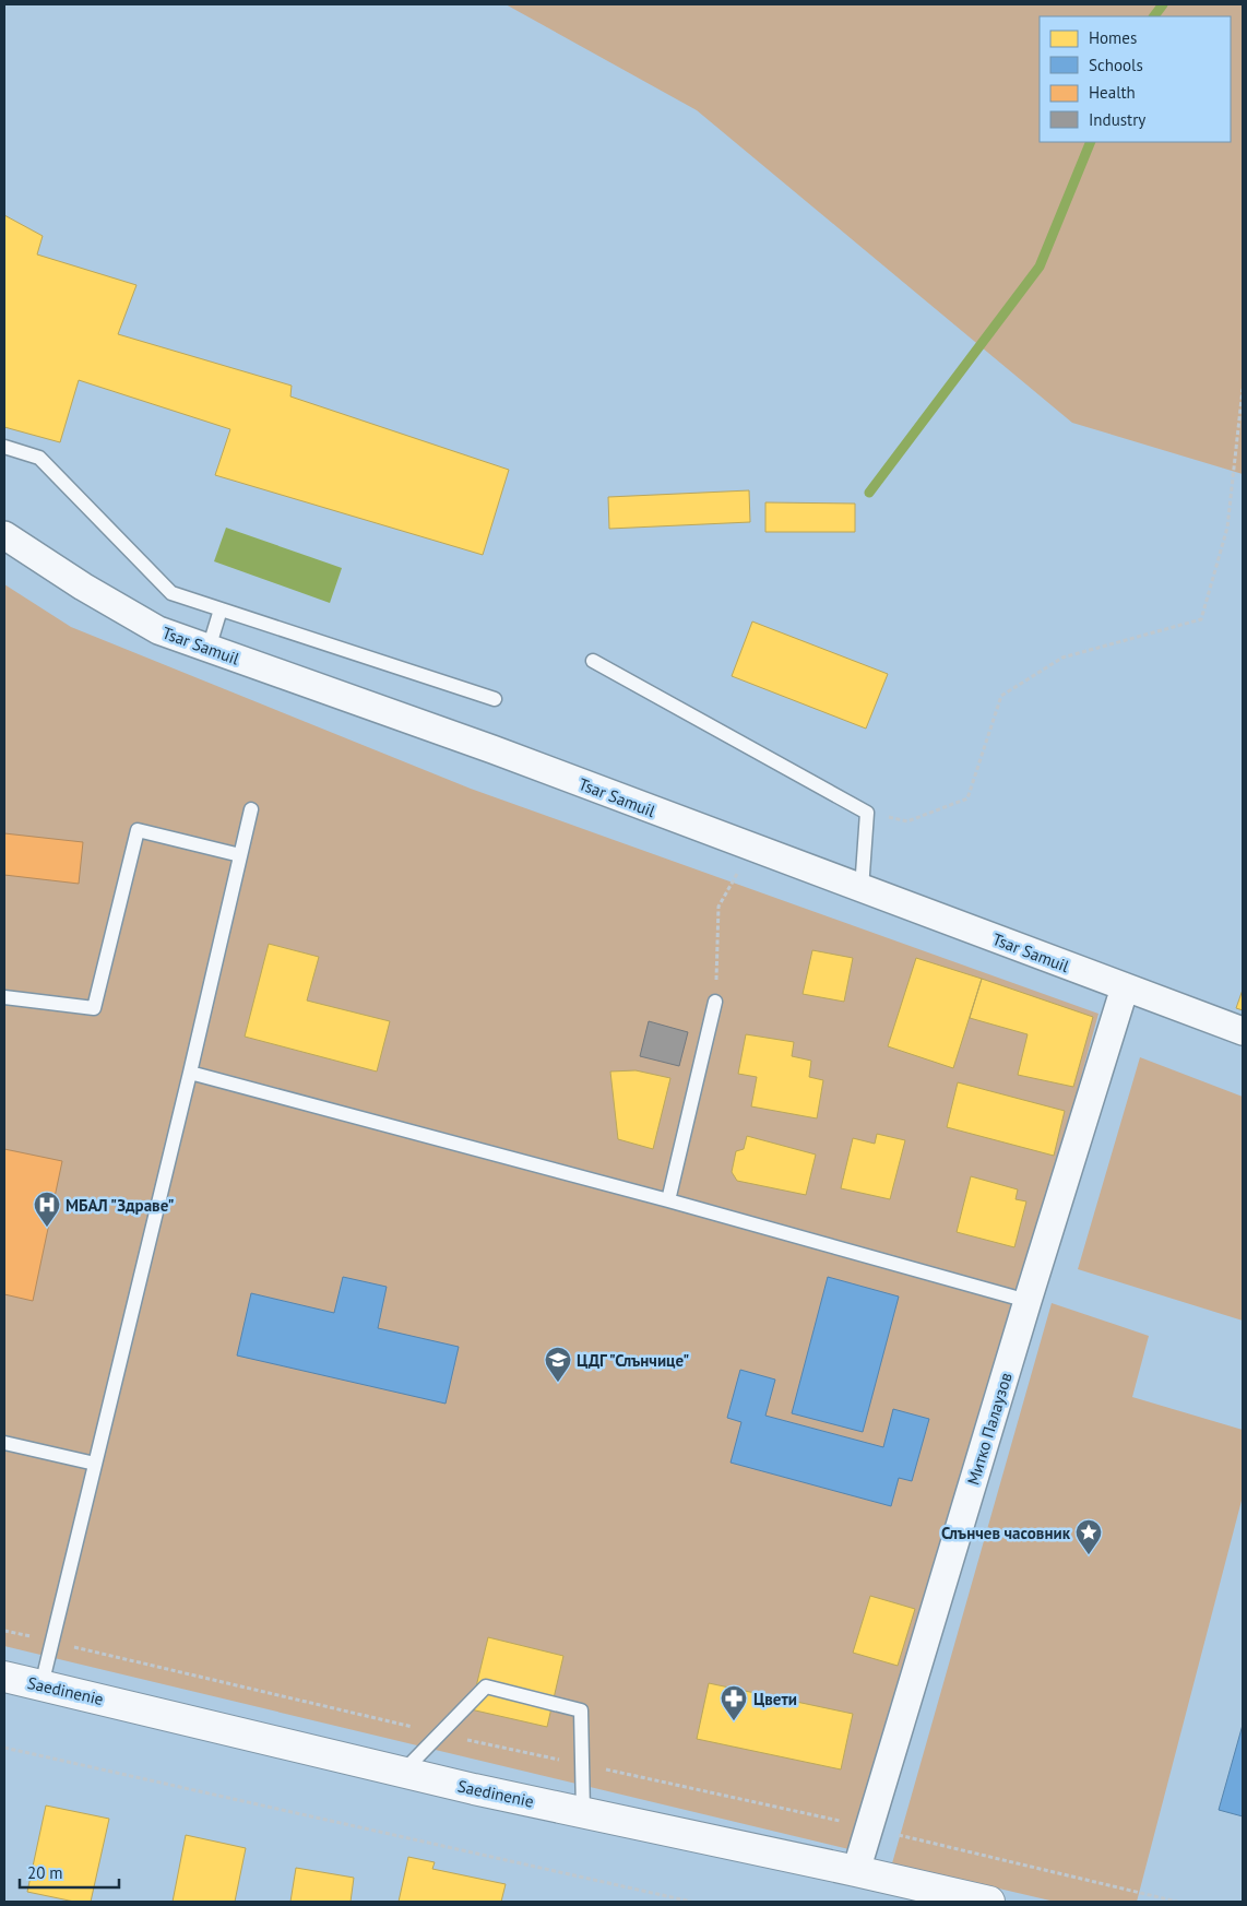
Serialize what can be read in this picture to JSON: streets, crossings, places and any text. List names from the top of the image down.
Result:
{
  "streets": {
    "street": ["Tsar Samuil", "Митко Палаузов", "Saedinenie"]
  },
  "crossings": [
    ["Tsar Samuil", "Митко Палаузов"],
    ["Митко Палаузов", "Saedinenie"]
  ],
  "places": {
    "hospital": ["МБАЛ \"Здраве\""],
    "school or university": ["ЦДГ \"Слънчице\""],
    "place": ["Слънчев часовник"],
    "pharmacy": ["Цвети"]
  },
  "legend": [
    "Homes",
    "Schools",
    "Health",
    "Industry"
  ],
  "scale_bar": "20 m"
}
